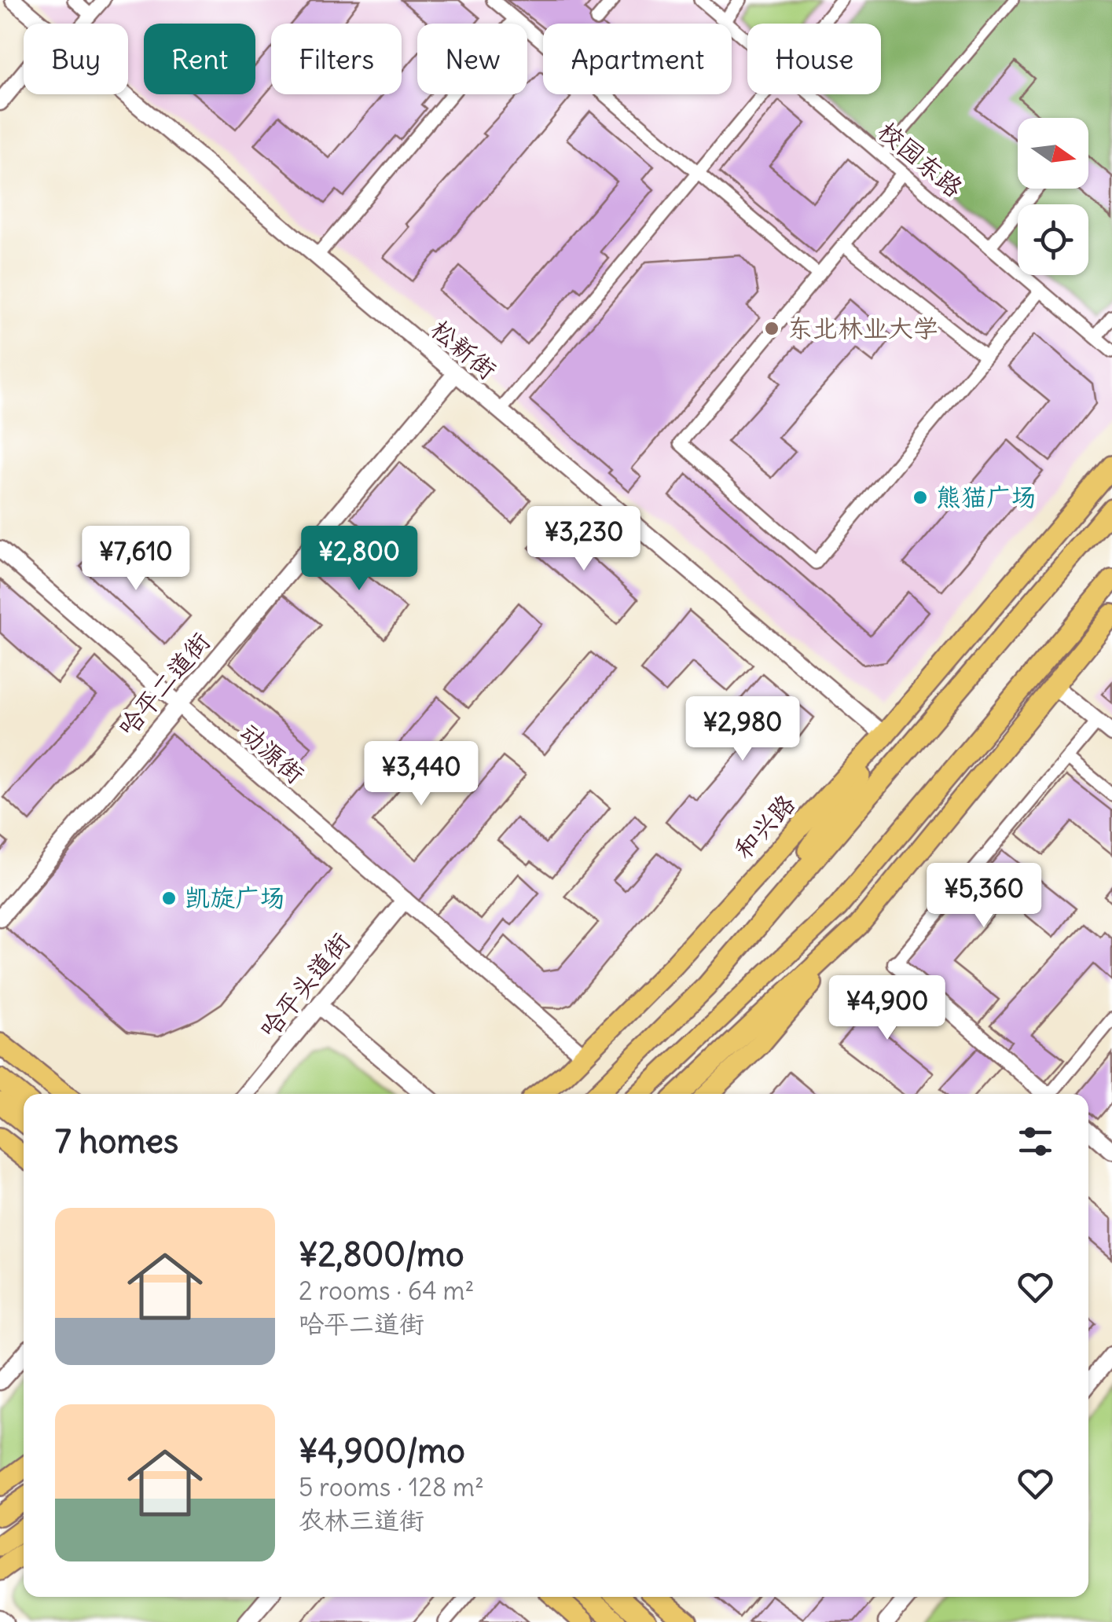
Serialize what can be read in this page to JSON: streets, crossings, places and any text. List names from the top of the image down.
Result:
{
  "streets": {
    "main road": ["和兴路"],
    "street": [
      "校园东路",
      "松新街",
      "哈平二道街",
      "动源街",
      "哈平头道街"
    ]
  },
  "crossings": [
    ["松新街", "哈平二道街"],
    ["松新街", "和兴路"],
    ["哈平二道街", "动源街"],
    ["动源街", "和兴路"],
    ["动源街", "哈平头道街"]
  ],
  "places": ["东北林业大学", "熊猫广场", "凯旋广场"],
  "north": "right",
  "page": {
    "chip": [
      "Buy",
      "Rent",
      "Filters",
      "New",
      "Apartment",
      "House"
    ],
    "price": [
      "¥3,230",
      "¥7,610",
      "¥2,800",
      "¥2,980",
      "¥3,440",
      "¥5,360",
      "¥4,900"
    ],
    "heading": "7 homes",
    "list": [
      {
        "name": "¥2,800/mo",
        "note": "2 rooms · 64 m² · 哈平二道街"
      },
      {
        "name": "¥4,900/mo",
        "note": "5 rooms · 128 m² · 农林三道街"
      }
    ]
  }
}
